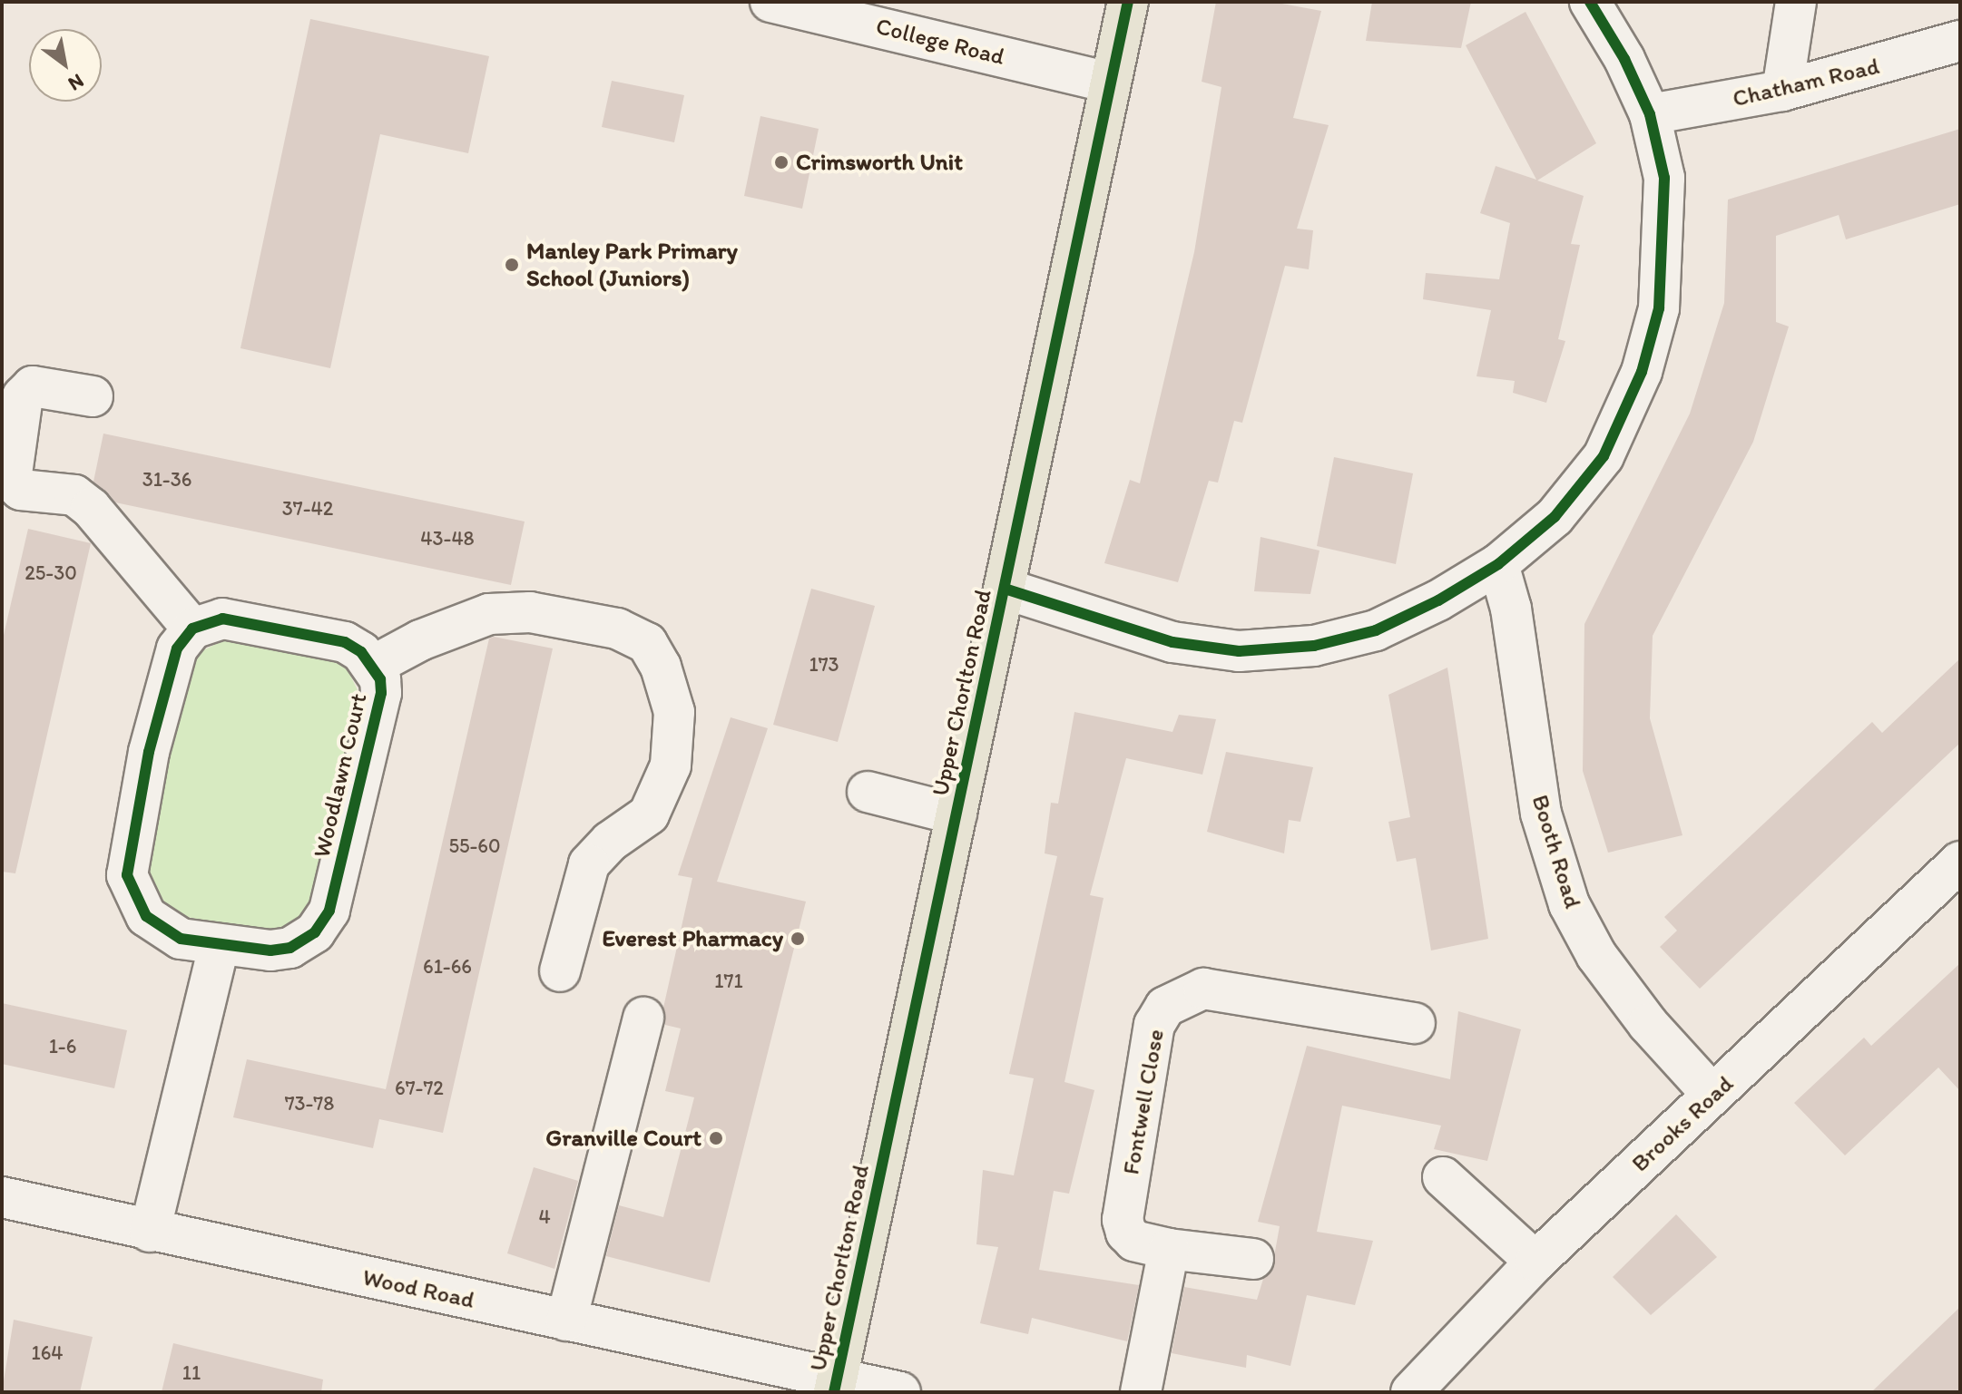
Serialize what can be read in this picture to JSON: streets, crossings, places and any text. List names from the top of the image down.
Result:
{
  "streets": {
    "main road": ["Upper Chorlton Road"],
    "street": [
      "College Road",
      "Chatham Road",
      "Woodlawn Court",
      "Booth Road",
      "Fontwell Close",
      "Brooks Road",
      "Wood Road"
    ]
  },
  "crossings": [
    ["College Road", "Upper Chorlton Road"],
    ["Upper Chorlton Road", "Wood Road"],
    ["Booth Road", "Brooks Road"]
  ],
  "places": [
    "Crimsworth Unit",
    "Manley Park Primary School (Juniors)",
    "Everest Pharmacy",
    "Granville Court"
  ],
  "house_numbers": [
    "31-36",
    "37-42",
    "43-48",
    "25-30",
    "173",
    "55-60",
    "61-66",
    "171",
    "1-6",
    "67-72",
    "73-78",
    "4",
    "164",
    "11"
  ],
  "north": "bottom right"
}
